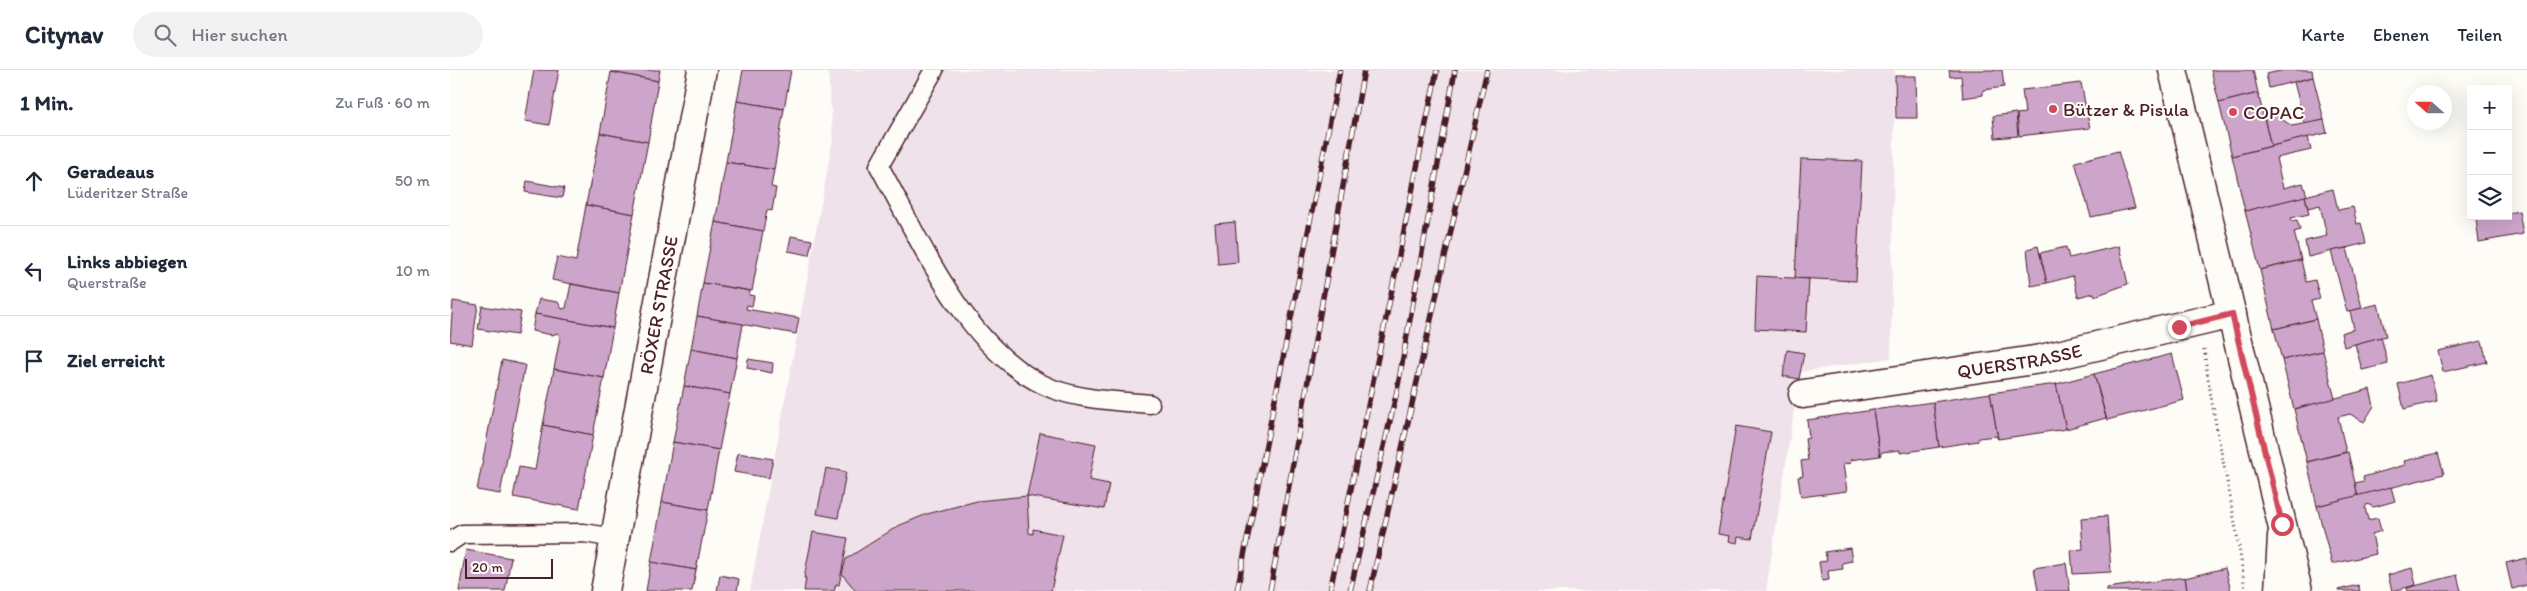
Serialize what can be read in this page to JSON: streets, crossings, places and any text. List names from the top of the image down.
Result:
{
  "streets": {
    "street": ["RÖXER STRASSE", "QUERSTRASSE"]
  },
  "places": ["Bützer & Pisula", "COPAC"],
  "scale_bar": "20 m",
  "north": "left",
  "page": {
    "header": "Citynav",
    "search": "Hier suchen",
    "nav": ["Karte", "Ebenen", "Teilen"],
    "heading": ["1 Min.", "Zu Fuß · 60 m"],
    "map_buttons": ["+", "−"],
    "list": [
      ["Geradeaus", "Lüderitzer Straße", "50 m"],
      ["Links abbiegen", "Querstraße", "10 m"],
      "Ziel erreicht"
    ],
    "scale": "20 m"
  }
}
